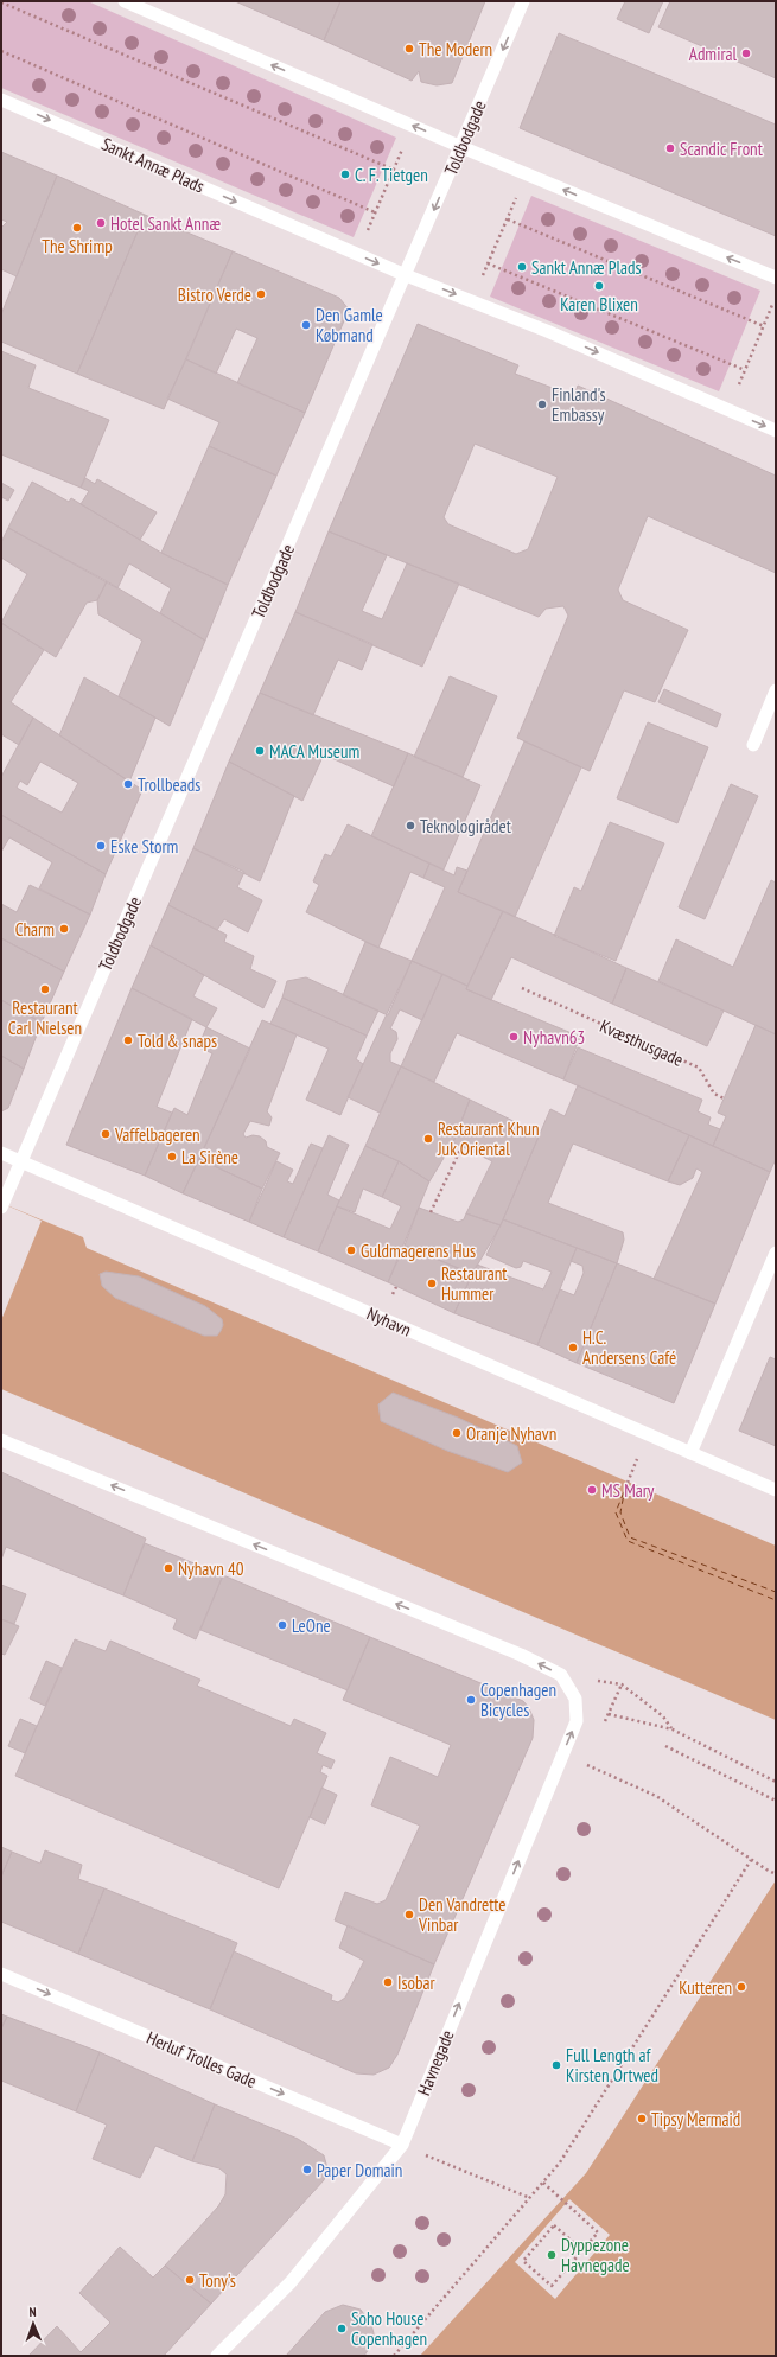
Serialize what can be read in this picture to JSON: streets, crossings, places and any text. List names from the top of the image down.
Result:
{
  "streets": {
    "street": [
      "Toldbodgade",
      "Sankt Annæ Plads",
      "Nyhavn",
      "Herluf Trolles Gade",
      "Havnegade"
    ],
    "path": ["Kvæsthusgade"]
  },
  "crossings": [
    ["Toldbodgade", "Sankt Annæ Plads"],
    ["Toldbodgade", "Nyhavn"],
    ["Herluf Trolles Gade", "Havnegade"]
  ],
  "one_way": ["Sankt Annæ Plads", "Herluf Trolles Gade"],
  "places": [
    "The Modern",
    "Admiral",
    "Scandic Front",
    "C. F. Tietgen",
    "Hotel Sankt Annæ",
    "The Shrimp",
    "Sankt Annæ Plads",
    "Karen Blixen",
    "Bistro Verde",
    "Den Gamle Købmand",
    "Finland's Embassy",
    "MACA Museum",
    "Trollbeads",
    "Teknologirådet",
    "Eske Storm",
    "Charm",
    "Restaurant Carl Nielsen",
    "Nyhavn63",
    "Told & snaps",
    "Vaffelbageren",
    "Restaurant Khun Juk Oriental",
    "La Sirène",
    "Guldmagerens Hus",
    "Restaurant Hummer",
    "H.C. Andersens Café",
    "Oranje Nyhavn",
    "MS Mary",
    "Nyhavn 40",
    "LeOne",
    "Copenhagen Bicycles",
    "Den Vandrette Vinbar",
    "Isobar",
    "Kutteren",
    "Full Length af Kirsten Ortwed",
    "Tipsy Mermaid",
    "Paper Domain",
    "Dyppezone Havnegade",
    "Tony's",
    "Soho House Copenhagen"
  ],
  "north": "top"
}
